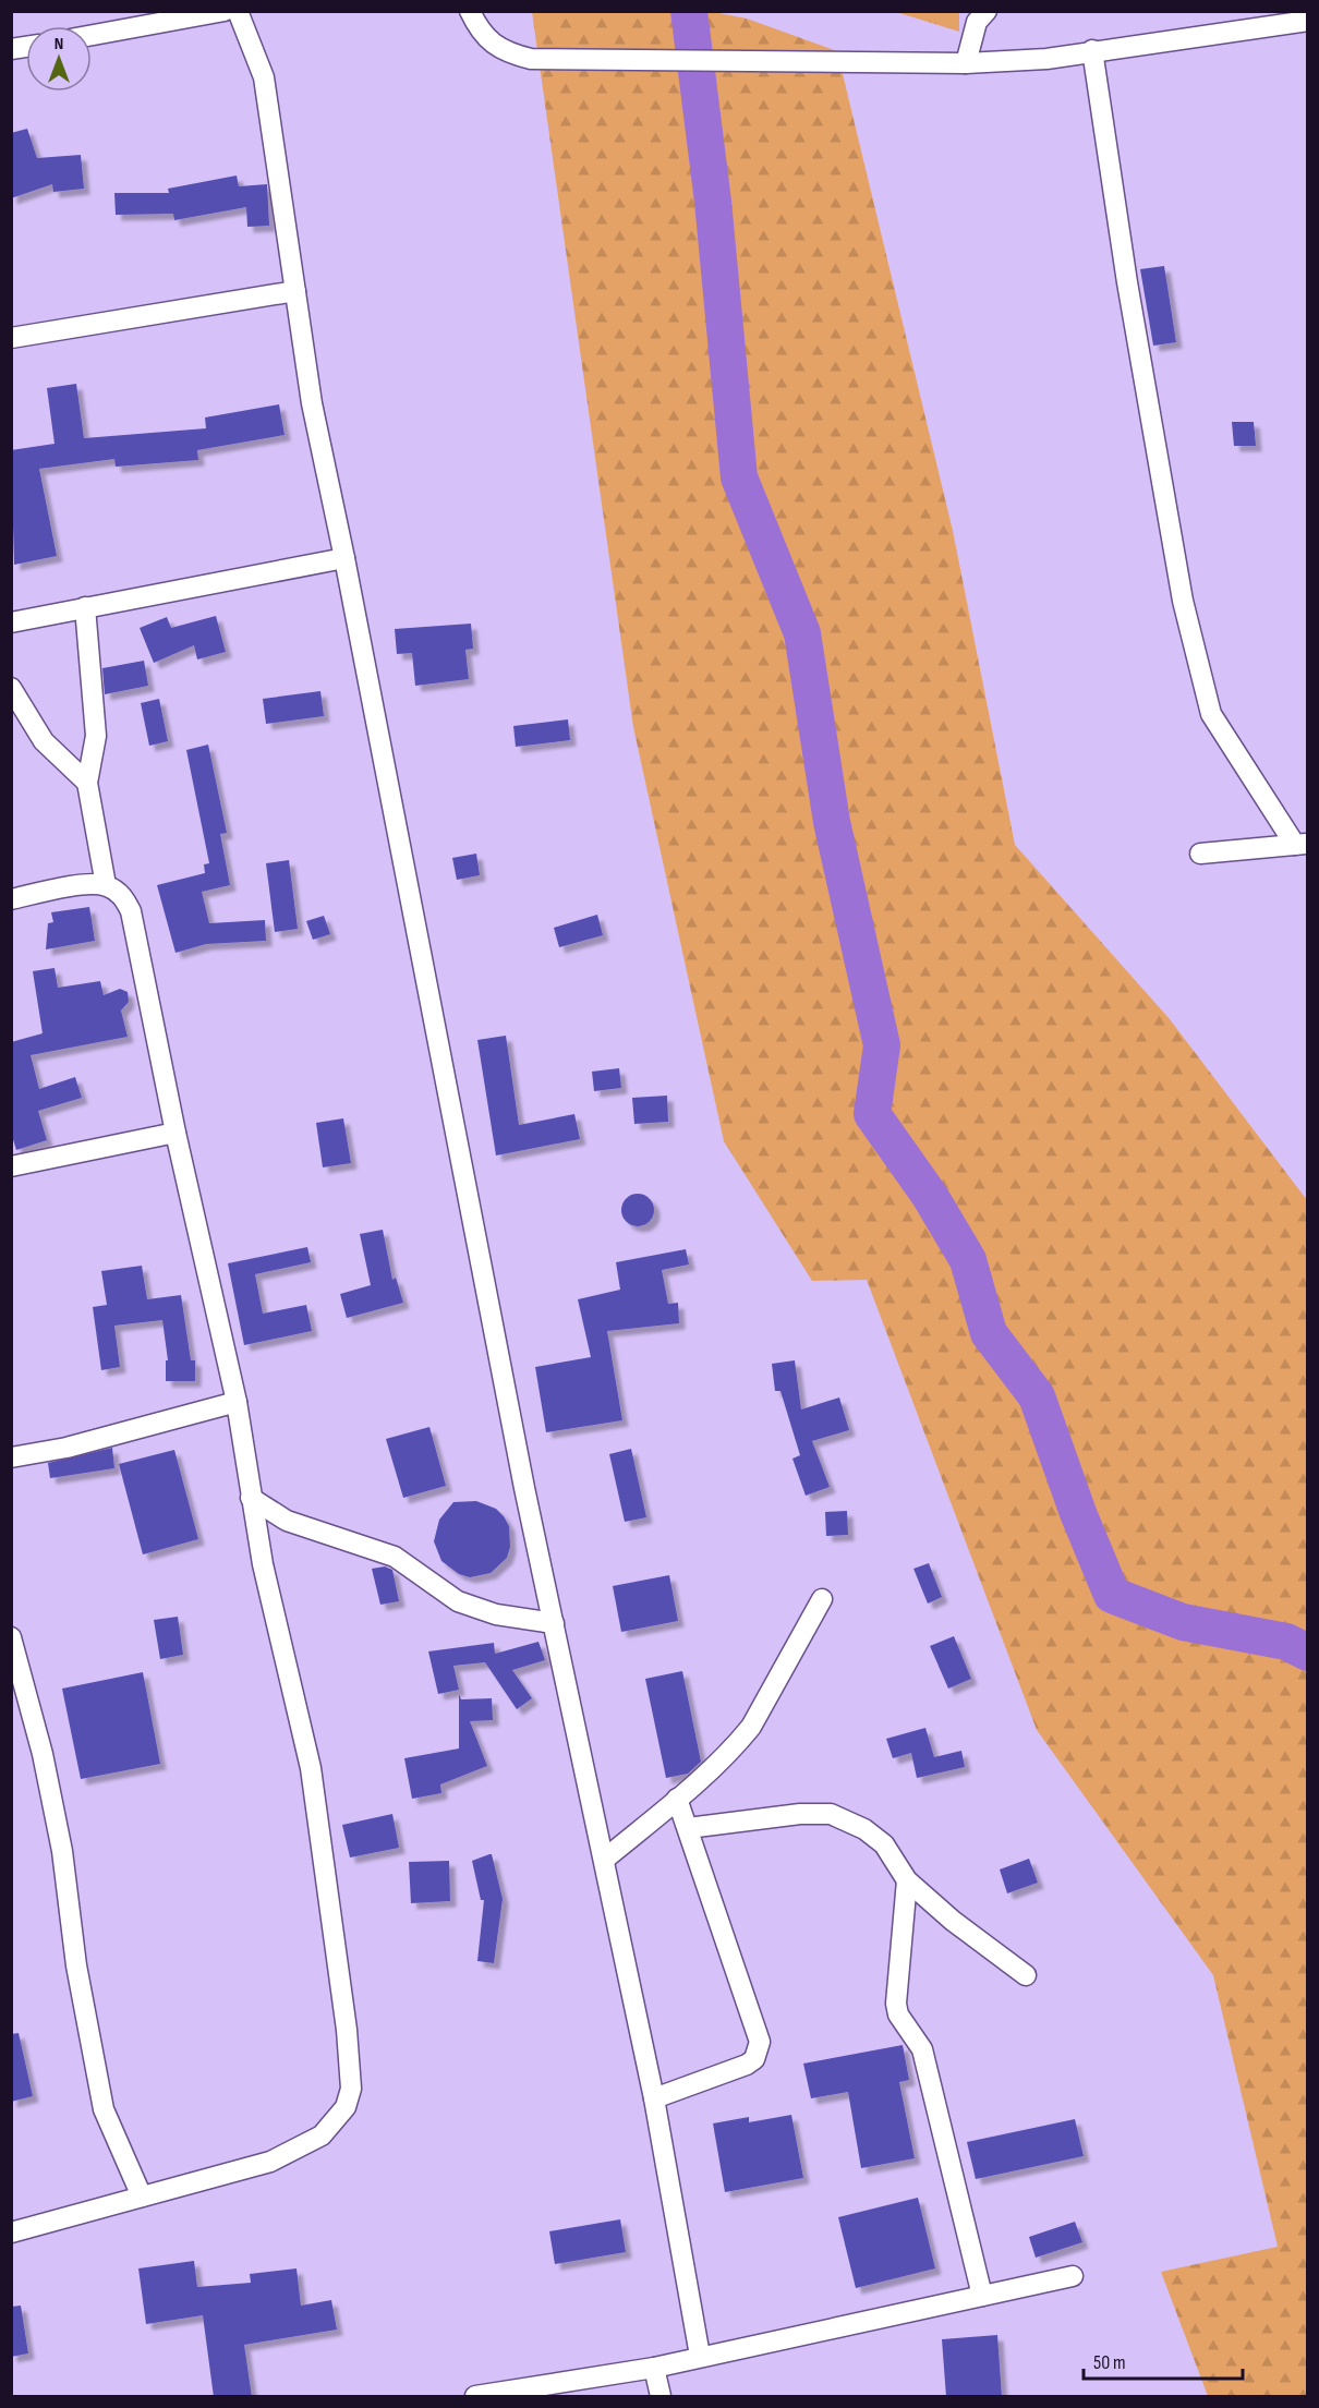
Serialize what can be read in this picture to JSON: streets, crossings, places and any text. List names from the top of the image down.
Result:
{
  "scale_bar": "50 m",
  "north": "top"
}
